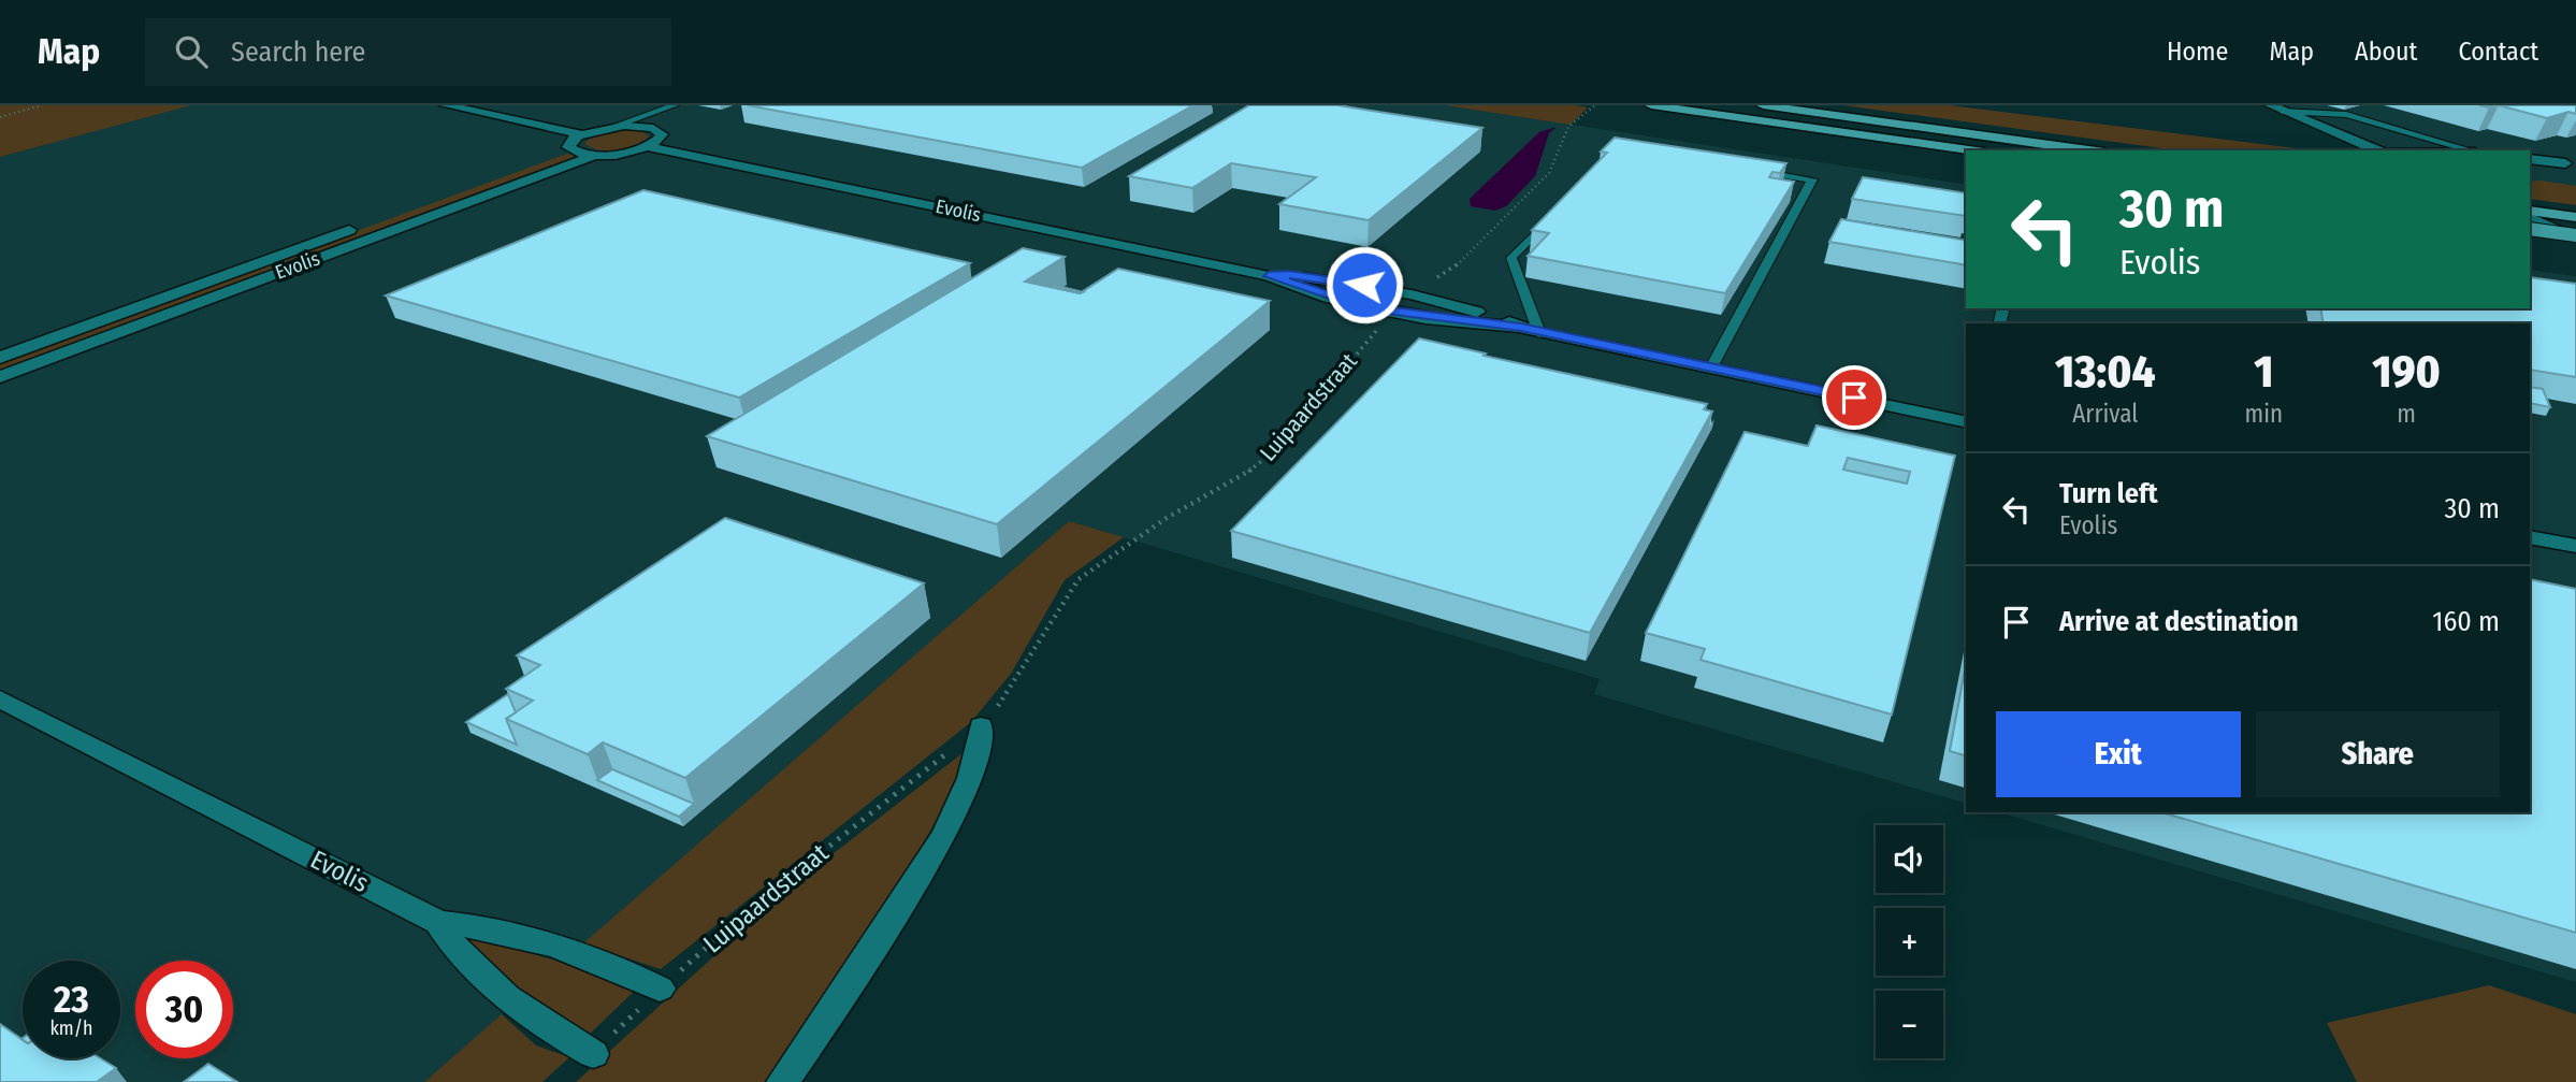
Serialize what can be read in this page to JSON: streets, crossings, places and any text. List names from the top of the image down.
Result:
{
  "streets": {
    "street": ["Evolis"],
    "path": ["Luipaardstraat"]
  },
  "crossings": [
    ["Evolis", "Luipaardstraat"]
  ],
  "page": {
    "header": "Map",
    "search": "Search here",
    "nav": [
      "Home",
      "Map",
      "About",
      "Contact"
    ],
    "turn": ["30 m", "Evolis"],
    "eta": [
      "13:04",
      "Arrival",
      "1",
      "min",
      "190",
      "m"
    ],
    "list": [
      {
        "name": "Turn left",
        "note": "Evolis",
        "value": "30 m"
      },
      {
        "name": "Arrive at destination",
        "value": "160 m"
      }
    ],
    "buttons": ["Exit", "Share"],
    "map_buttons": ["+", "−"],
    "speed": "23 km/h",
    "limit": "30"
  }
}
